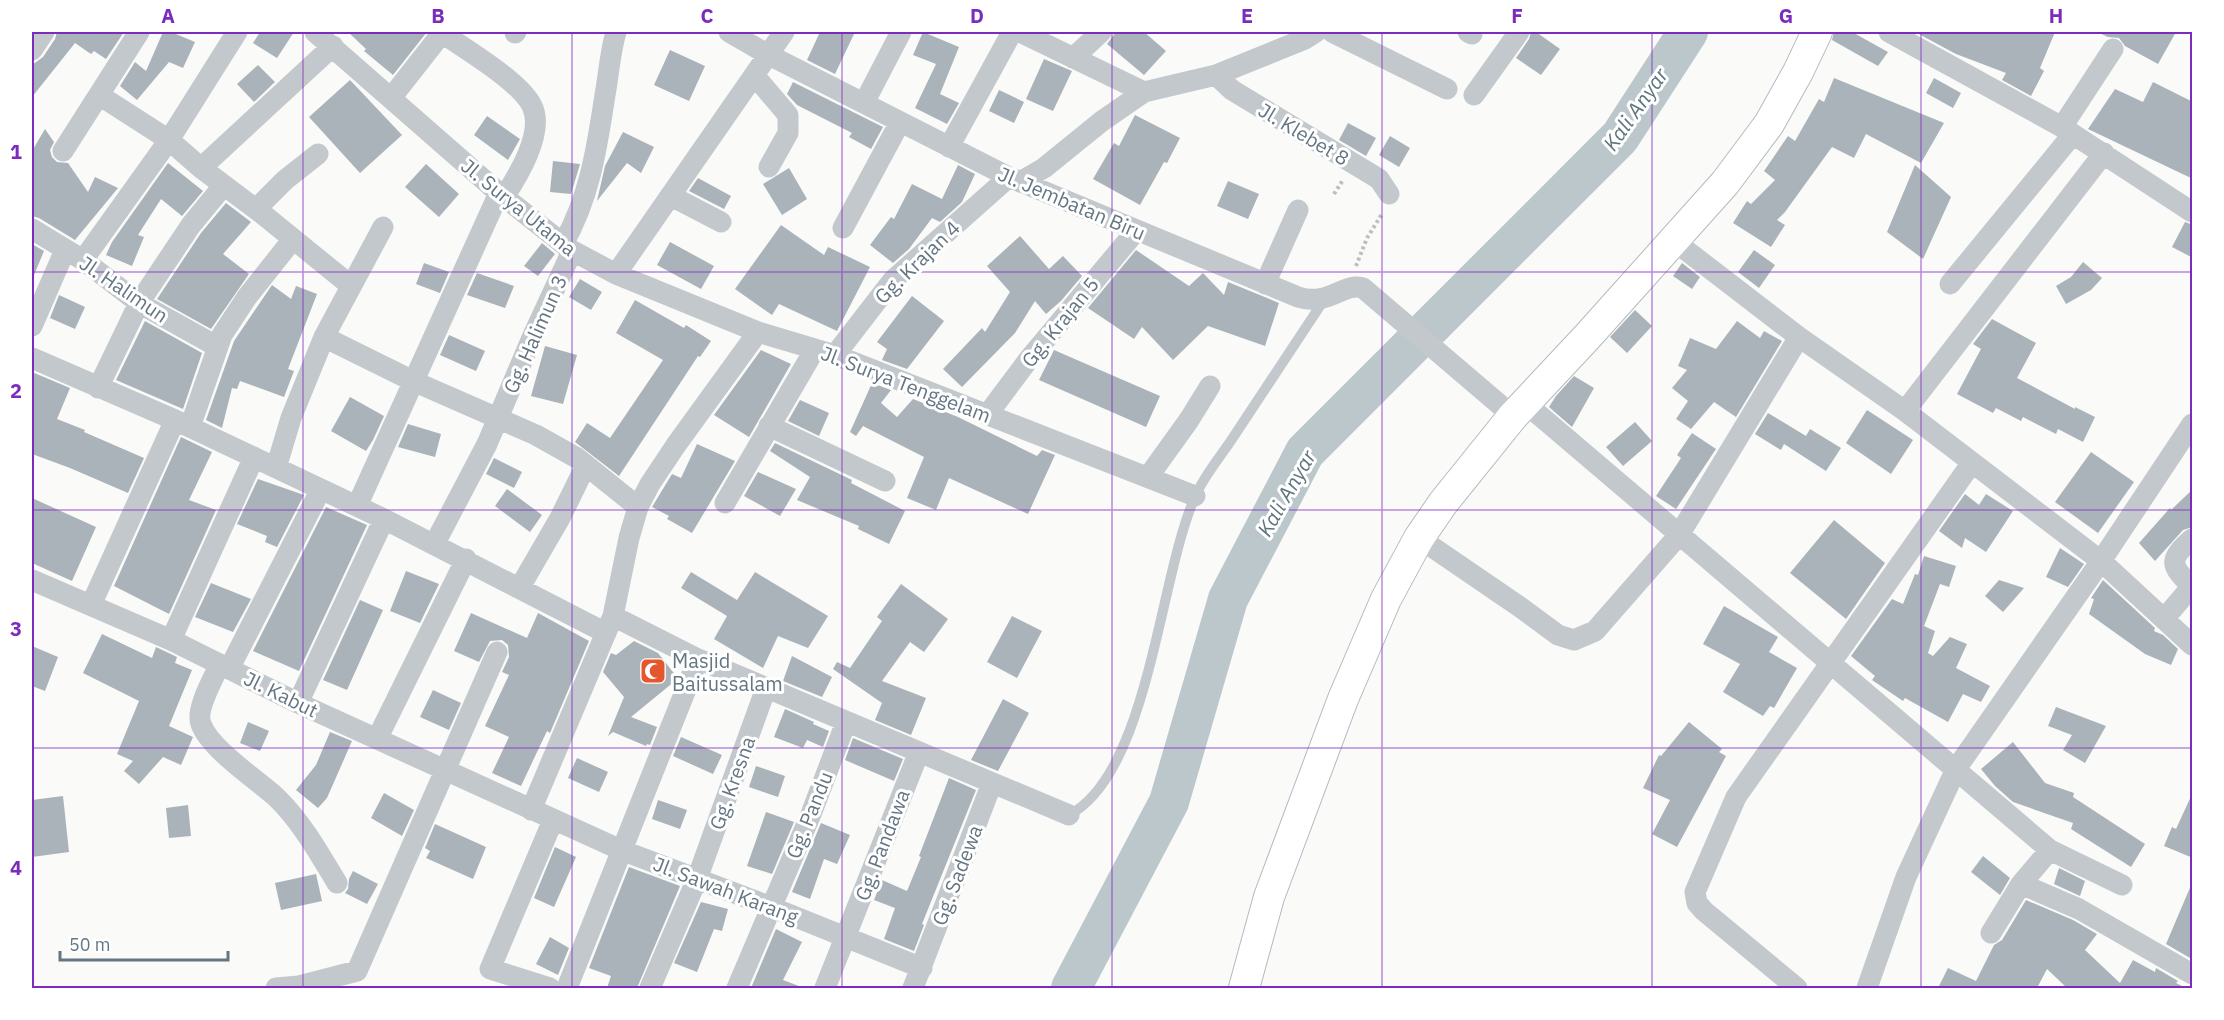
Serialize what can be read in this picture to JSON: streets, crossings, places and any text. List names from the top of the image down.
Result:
{
  "streets": {
    "street": [
      "Jl. Klebet 8",
      "Jl. Jembatan Biru",
      "Jl. Surya Utama",
      "Gg. Krajan 4",
      "Jl. Halimun",
      "Gg. Krajan 5",
      "Gg. Halimun 3",
      "Jl. Surya Tenggelam",
      "Jl. Kabut",
      "Gg. Kresna",
      "Gg. Pandu",
      "Gg. Pandawa",
      "Gg. Sadewa",
      "Jl. Sawah Karang"
    ]
  },
  "crossings": [
    ["Jl. Jembatan Biru", "Gg. Krajan 4"],
    ["Jl. Jembatan Biru", "Gg. Krajan 5"],
    ["Jl. Surya Utama", "Gg. Halimun 3"],
    ["Jl. Surya Utama", "Jl. Surya Tenggelam"],
    ["Gg. Krajan 4", "Jl. Surya Tenggelam"],
    ["Gg. Krajan 5", "Jl. Surya Tenggelam"],
    ["Jl. Kabut", "Jl. Sawah Karang"],
    ["Gg. Kresna", "Jl. Sawah Karang"],
    ["Gg. Pandu", "Jl. Sawah Karang"],
    ["Gg. Pandawa", "Jl. Sawah Karang"],
    ["Gg. Sadewa", "Jl. Sawah Karang"]
  ],
  "water": ["Kali Anyar"],
  "places": {
    "mosque": ["Masjid Baitussalam"]
  },
  "scale_bar": "50 m",
  "grid": {
    "columns": [
      "A",
      "B",
      "C",
      "D",
      "E",
      "F",
      "G",
      "H"
    ],
    "rows": [
      "1",
      "2",
      "3",
      "4"
    ]
  }
}
